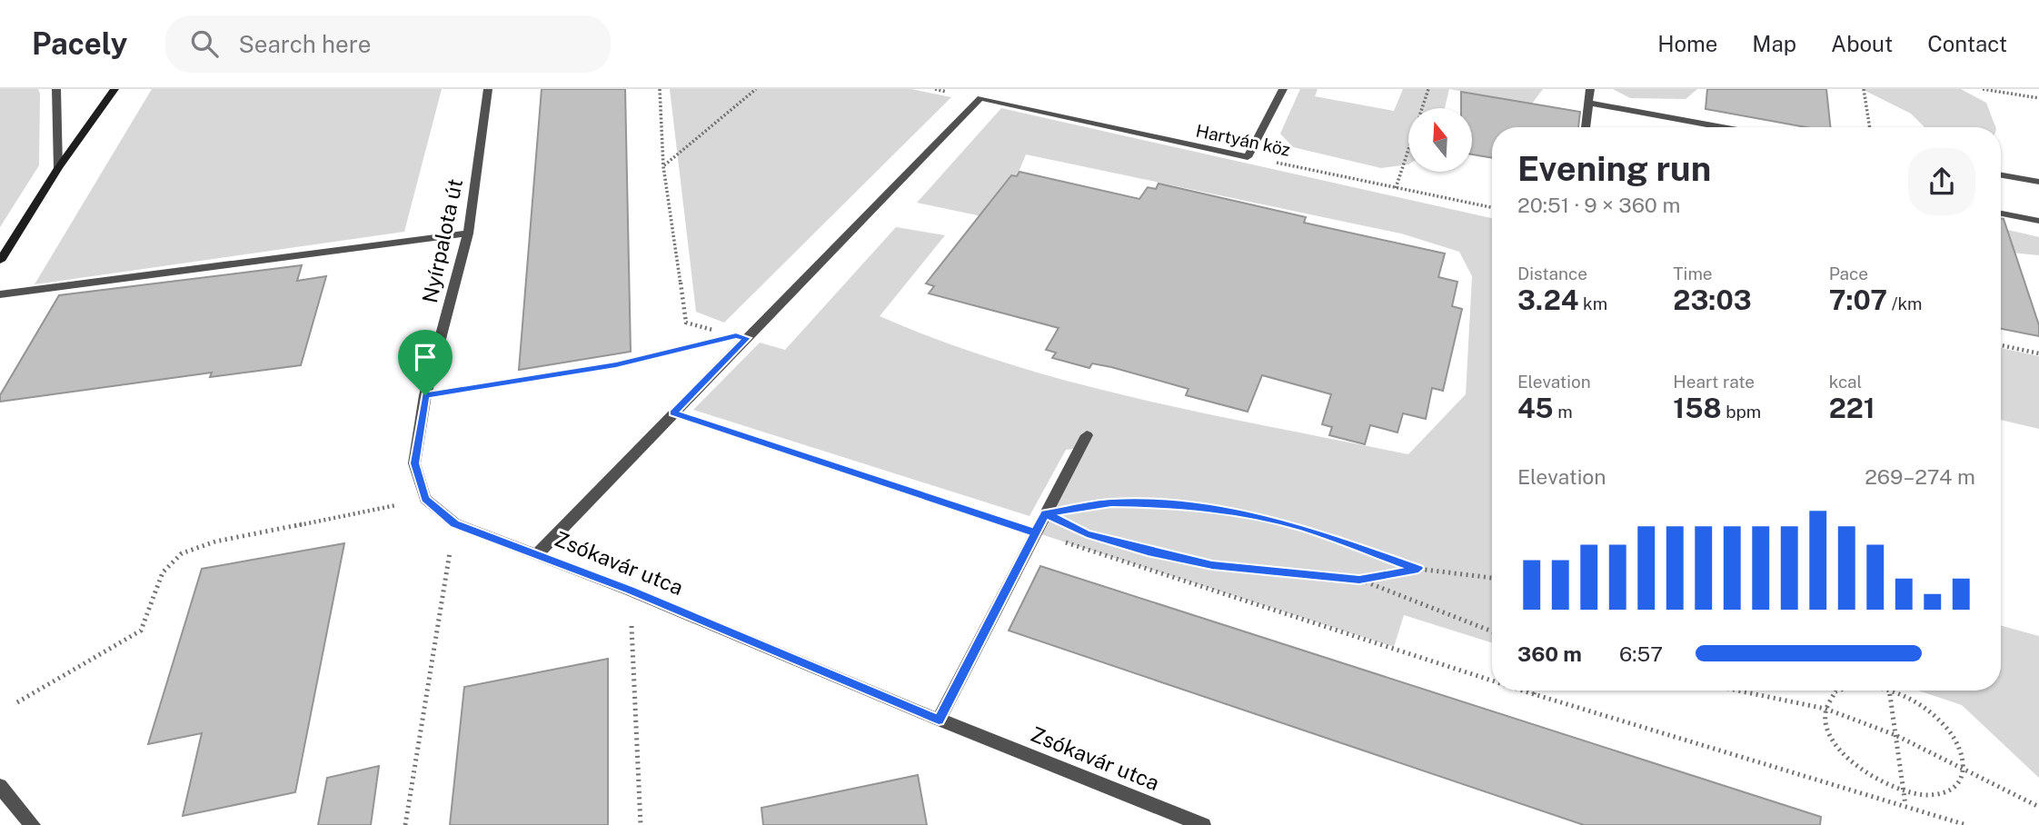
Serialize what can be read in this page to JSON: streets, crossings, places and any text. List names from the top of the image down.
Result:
{
  "streets": {
    "street": ["Hartyán köz", "Nyírpalota út", "Zsókavár utca"]
  },
  "crossings": [
    ["Hartyán köz", "Zsókavár utca"]
  ],
  "north": "top",
  "page": {
    "header": "Pacely",
    "search": "Search here",
    "nav": [
      "Home",
      "Map",
      "About",
      "Contact"
    ],
    "heading": ["Evening run", "20:51 · 9 × 360 m"],
    "stats": [
      ["Distance", "3.24 km"],
      ["Time", "23:03"],
      ["Pace", "7:07 /km"],
      ["Elevation", "45 m"],
      ["Heart rate", "158 bpm"],
      ["kcal", "221"]
    ],
    "chart": ["Elevation", "269–274 m"],
    "list": [
      {
        "name": "360 m",
        "note": "6:57"
      }
    ]
  }
}
